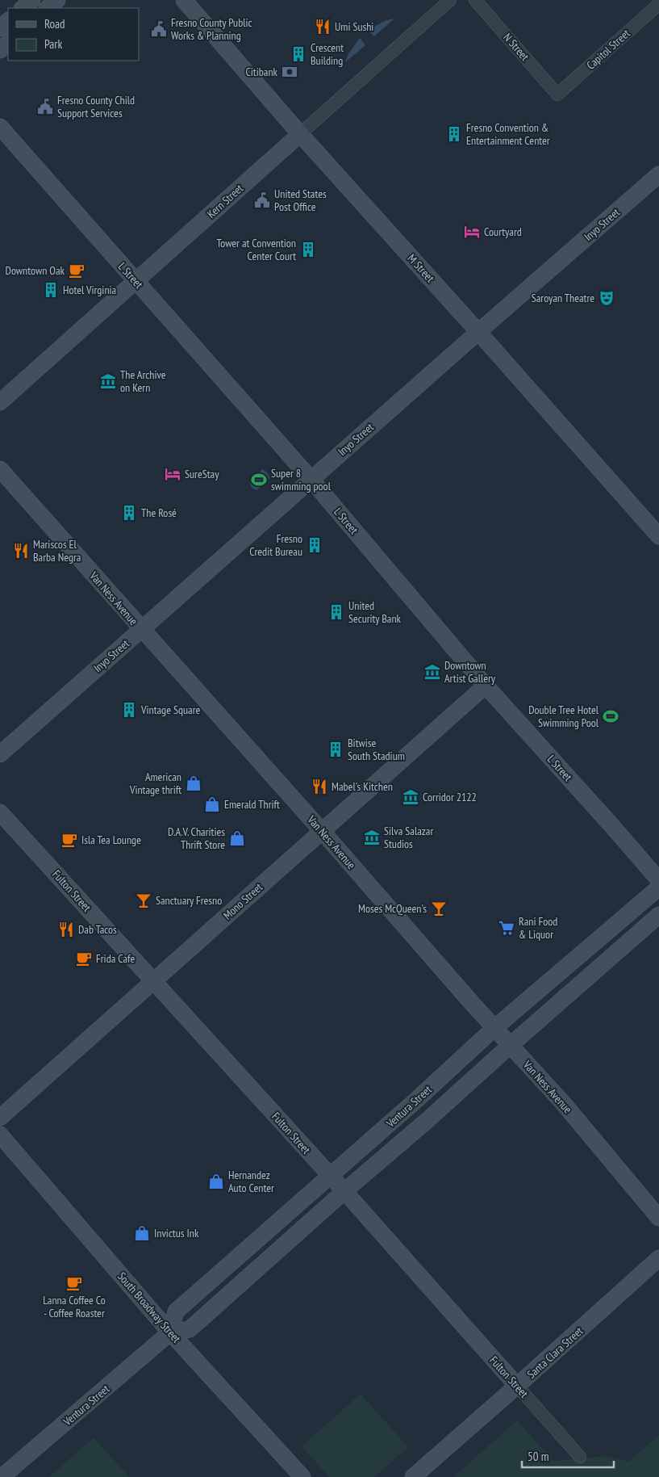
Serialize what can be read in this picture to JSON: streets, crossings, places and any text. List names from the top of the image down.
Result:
{
  "streets": {
    "street": [
      "N Street",
      "Capitol Street",
      "Kern Street",
      "Inyo Street",
      "M Street",
      "L Street",
      "Van Ness Avenue",
      "Fulton Street",
      "Mono Street",
      "Ventura Street",
      "South Broadway Street",
      "Santa Clara Street"
    ]
  },
  "crossings": [
    ["N Street", "Capitol Street"],
    ["Kern Street", "M Street"],
    ["Kern Street", "L Street"],
    ["Inyo Street", "M Street"],
    ["Inyo Street", "L Street"],
    ["Inyo Street", "Van Ness Avenue"],
    ["L Street", "Mono Street"],
    ["Van Ness Avenue", "Mono Street"],
    ["Van Ness Avenue", "Ventura Street"],
    ["Fulton Street", "Mono Street"],
    ["Fulton Street", "Ventura Street"],
    ["Fulton Street", "Santa Clara Street"],
    ["Ventura Street", "South Broadway Street"]
  ],
  "places": {
    "restaurant": [
      "Umi Sushi",
      "Mariscos El Barba Negra",
      "Mabel's Kitchen",
      "Dab Tacos"
    ],
    "public building": ["Fresno County Public Works & Planning", "Fresno County Child Support Services", "United States Post Office"],
    "building": [
      "Crescent Building",
      "Fresno Convention & Entertainment Center",
      "Tower at Convention Center Court",
      "Hotel Virginia",
      "The Rosé",
      "Fresno Credit Bureau",
      "United Security Bank",
      "Vintage Square",
      "Bitwise South Stadium"
    ],
    "bank": ["Citibank"],
    "hotel": ["Courtyard", "SureStay"],
    "cafe": [
      "Downtown Oak",
      "Isla Tea Lounge",
      "Frida Cafe",
      "Lanna Coffee Co - Coffee Roaster"
    ],
    "theatre": ["Saroyan Theatre"],
    "museum": [
      "The Archive on Kern",
      "Downtown Artist Gallery",
      "Corridor 2122",
      "Silva Salazar Studios"
    ],
    "sports": ["Super 8 swimming pool", "Double Tree Hotel Swimming Pool"],
    "shop": [
      "American Vintage thrift",
      "Emerald Thrift",
      "D.A.V. Charities Thrift Store",
      "Hernandez Auto Center",
      "Invictus Ink"
    ],
    "bar": ["Sanctuary Fresno", "Moses McQueen's"],
    "supermarket": ["Rani Food & Liquor"]
  },
  "legend": ["Road", "Park"],
  "scale_bar": "50 m"
}
